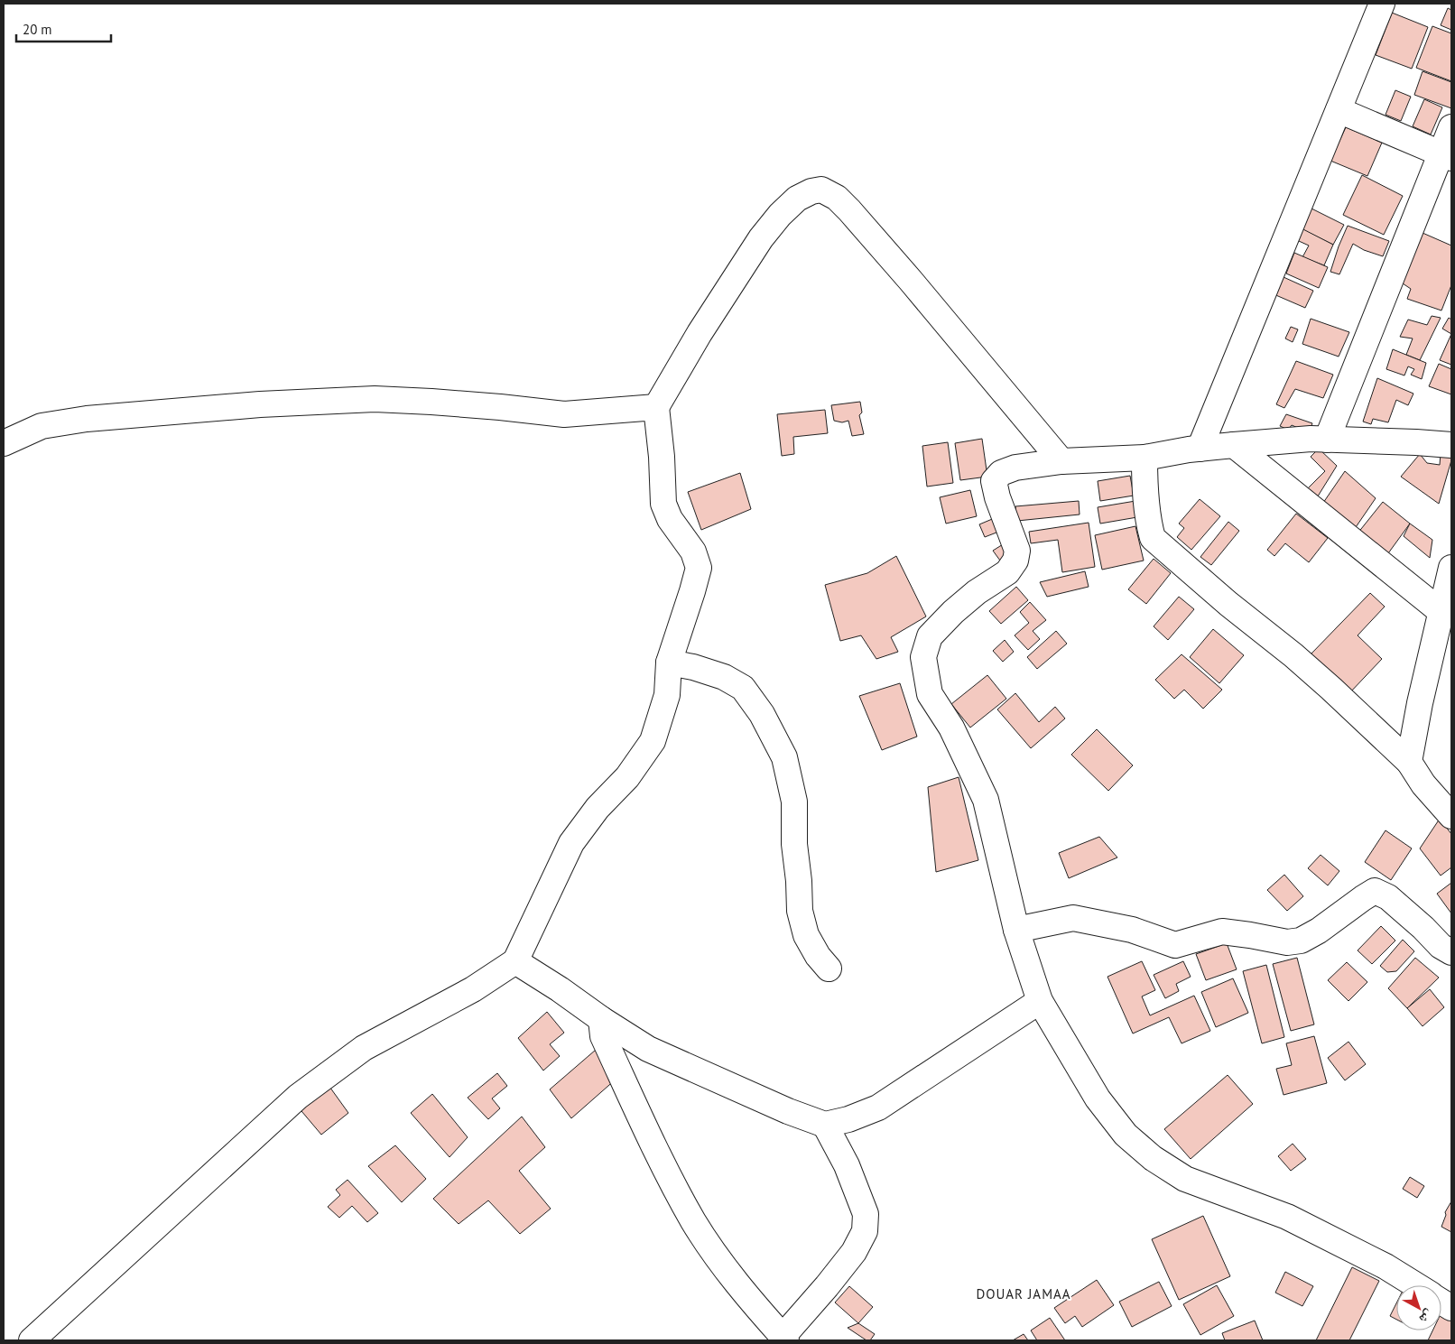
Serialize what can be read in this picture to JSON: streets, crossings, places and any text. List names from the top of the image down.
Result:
{
  "districts": ["DOUAR JAMAA"],
  "scale_bar": "20 m",
  "north": "bottom right"
}
